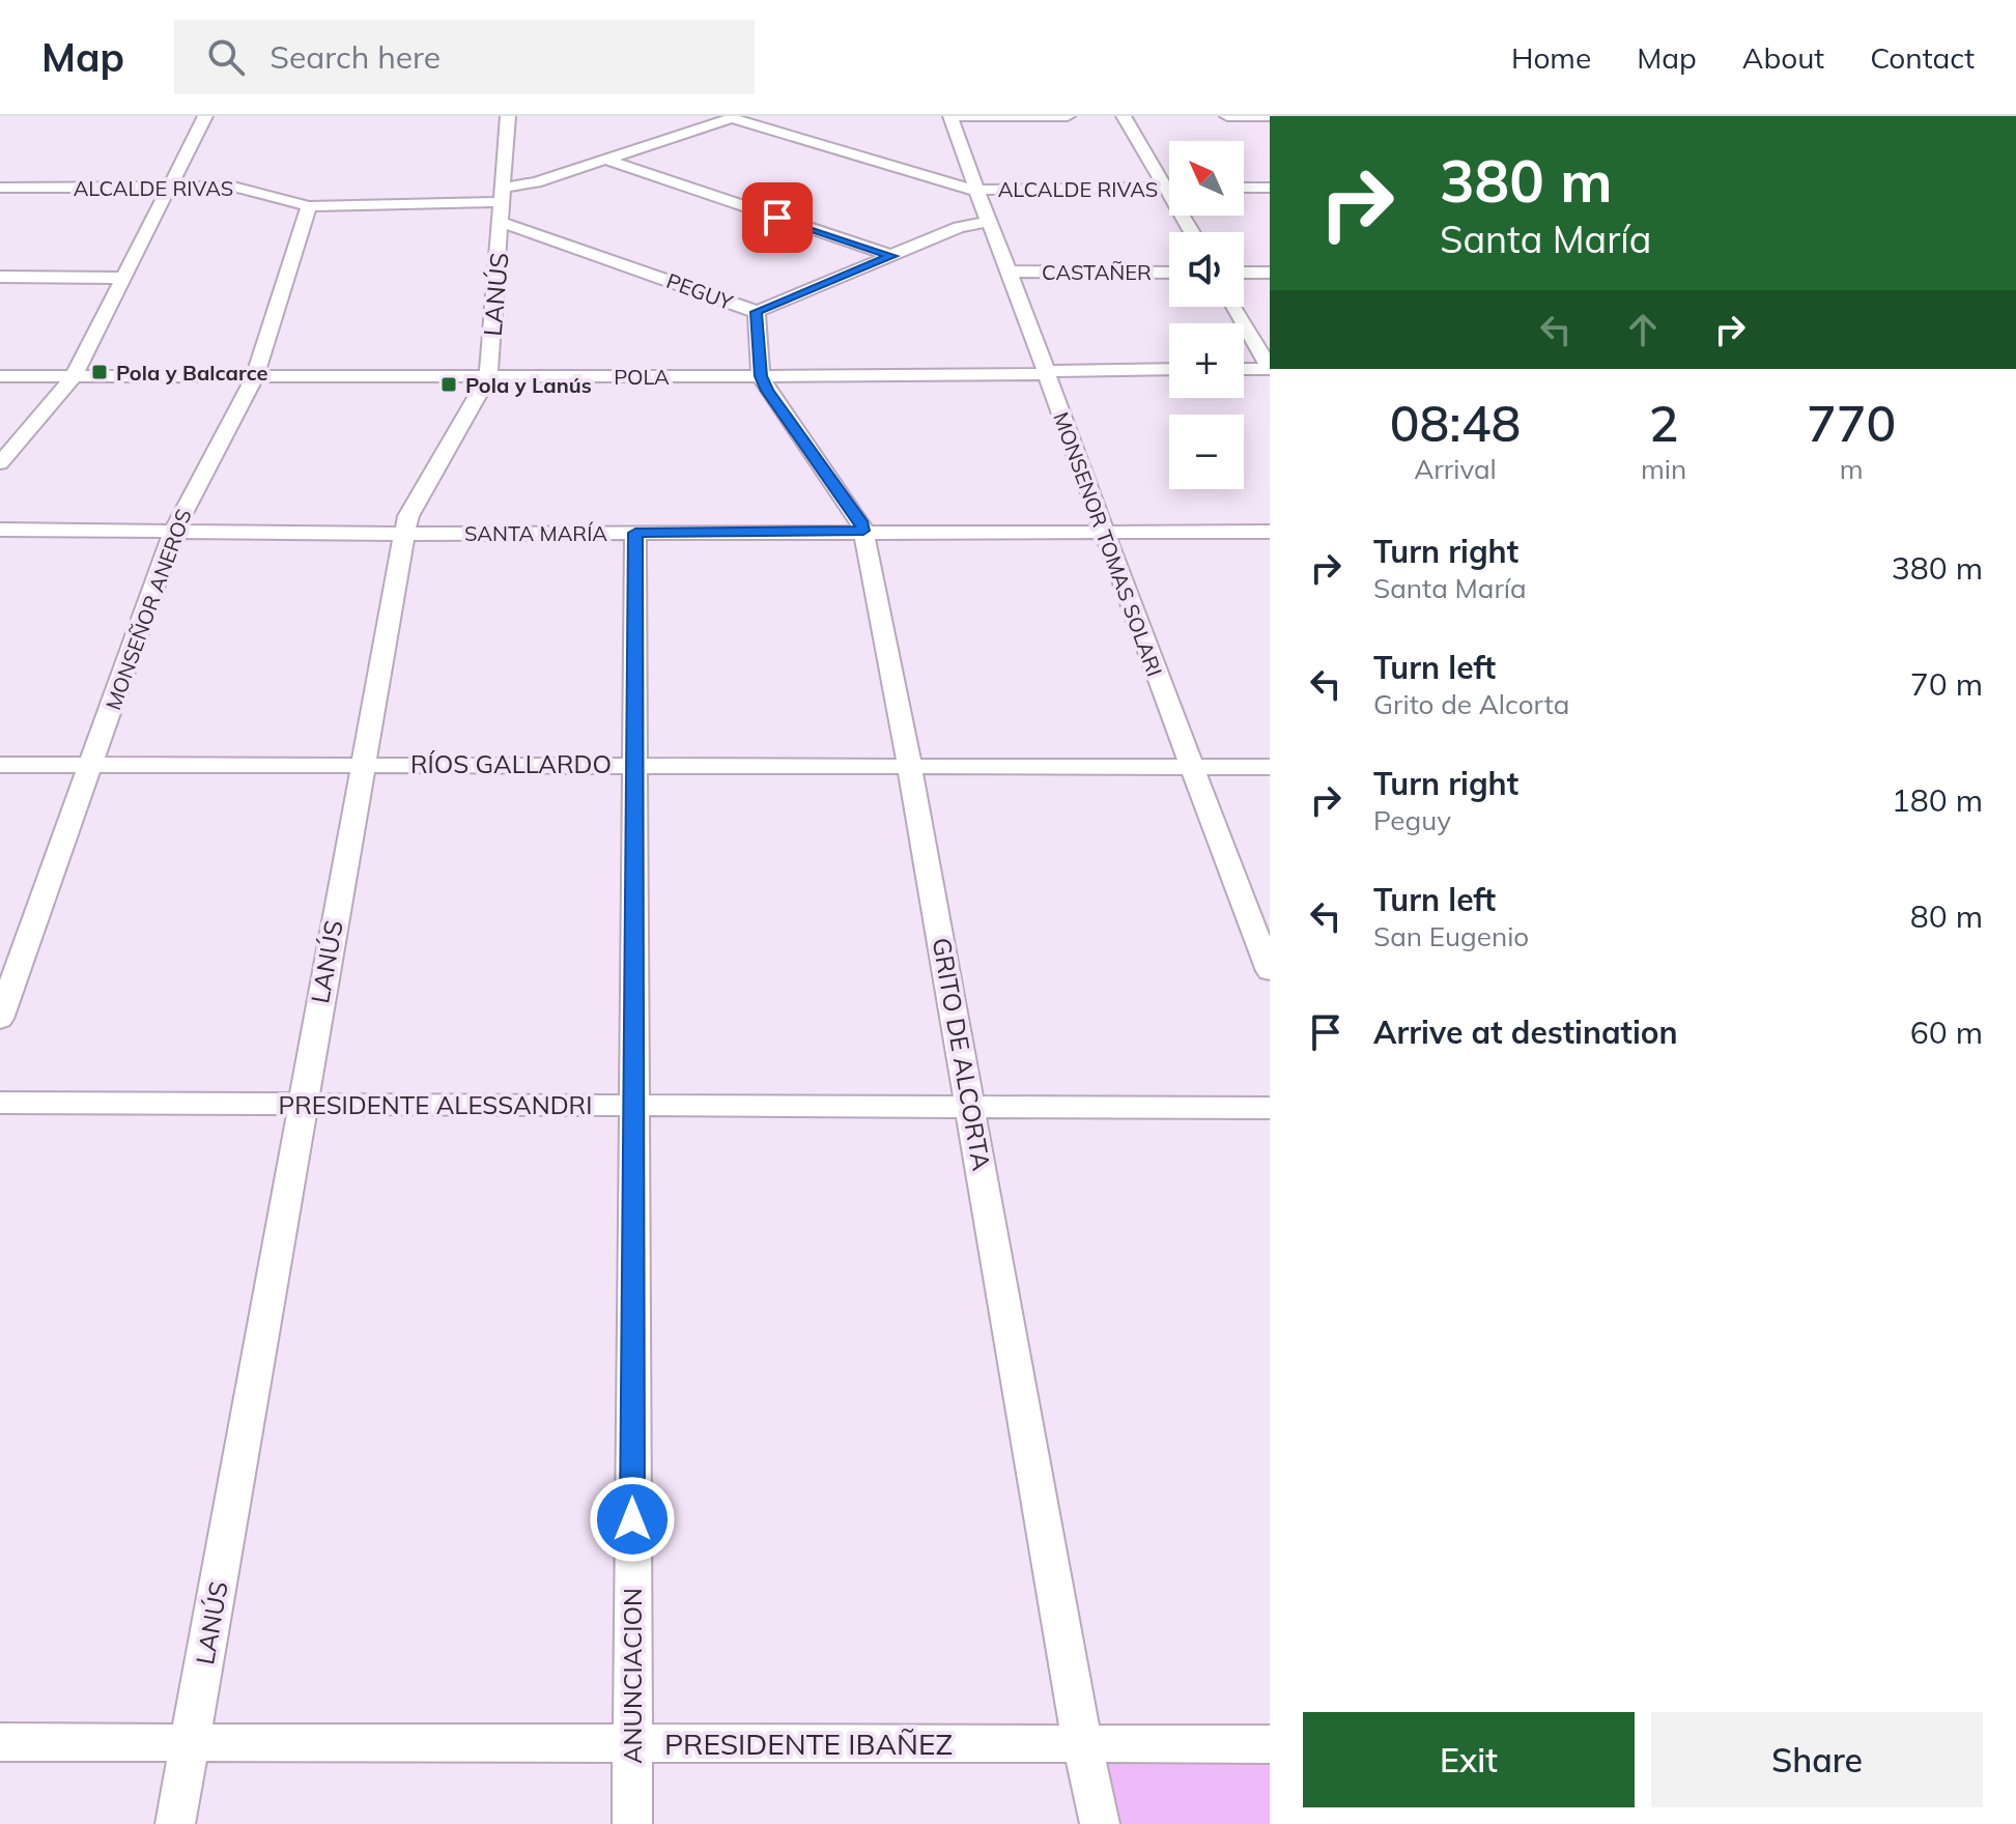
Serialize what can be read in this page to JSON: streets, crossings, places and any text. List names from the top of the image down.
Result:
{
  "streets": {
    "street": [
      "ALCALDE RIVAS",
      "CASTAÑER",
      "PEGUY",
      "LANÚS",
      "POLA",
      "SANTA MARÍA",
      "MONSENOR TOMAS SOLARI",
      "MONSEÑOR ANEROS",
      "RÍOS GALLARDO",
      "GRITO DE ALCORTA",
      "PRESIDENTE ALESSANDRI",
      "ANUNCIACION",
      "PRESIDENTE IBAÑEZ"
    ]
  },
  "crossings": [
    ["ALCALDE RIVAS", "LANÚS"],
    ["ALCALDE RIVAS", "MONSENOR TOMAS SOLARI"],
    ["ALCALDE RIVAS", "MONSEÑOR ANEROS"],
    ["CASTAÑER", "MONSENOR TOMAS SOLARI"],
    ["PEGUY", "LANÚS"],
    ["PEGUY", "MONSENOR TOMAS SOLARI"],
    ["LANÚS", "POLA"],
    ["LANÚS", "SANTA MARÍA"],
    ["LANÚS", "RÍOS GALLARDO"],
    ["LANÚS", "PRESIDENTE ALESSANDRI"],
    ["LANÚS", "PRESIDENTE IBAÑEZ"],
    ["POLA", "MONSENOR TOMAS SOLARI"],
    ["POLA", "MONSEÑOR ANEROS"],
    ["POLA", "GRITO DE ALCORTA"],
    ["SANTA MARÍA", "MONSENOR TOMAS SOLARI"],
    ["SANTA MARÍA", "MONSEÑOR ANEROS"],
    ["SANTA MARÍA", "GRITO DE ALCORTA"],
    ["SANTA MARÍA", "ANUNCIACION"],
    ["MONSENOR TOMAS SOLARI", "RÍOS GALLARDO"],
    ["MONSEÑOR ANEROS", "RÍOS GALLARDO"],
    ["RÍOS GALLARDO", "GRITO DE ALCORTA"],
    ["RÍOS GALLARDO", "ANUNCIACION"],
    ["GRITO DE ALCORTA", "PRESIDENTE ALESSANDRI"],
    ["GRITO DE ALCORTA", "PRESIDENTE IBAÑEZ"],
    ["PRESIDENTE ALESSANDRI", "ANUNCIACION"],
    ["ANUNCIACION", "PRESIDENTE IBAÑEZ"]
  ],
  "places": {
    "transit": ["Pola y Balcarce", "Pola y Lanús"]
  },
  "north": "top left",
  "page": {
    "header": "Map",
    "search": "Search here",
    "nav": [
      "Home",
      "Map",
      "About",
      "Contact"
    ],
    "turn": ["380 m", "Santa María"],
    "map_buttons": ["+", "−"],
    "eta": [
      "08:48",
      "Arrival",
      "2",
      "min",
      "770",
      "m"
    ],
    "list": [
      {
        "name": "Turn right",
        "note": "Santa María",
        "value": "380 m"
      },
      {
        "name": "Turn left",
        "note": "Grito de Alcorta",
        "value": "70 m"
      },
      {
        "name": "Turn right",
        "note": "Peguy",
        "value": "180 m"
      },
      {
        "name": "Turn left",
        "note": "San Eugenio",
        "value": "80 m"
      },
      {
        "name": "Arrive at destination",
        "value": "60 m"
      }
    ],
    "buttons": ["Exit", "Share"]
  }
}
